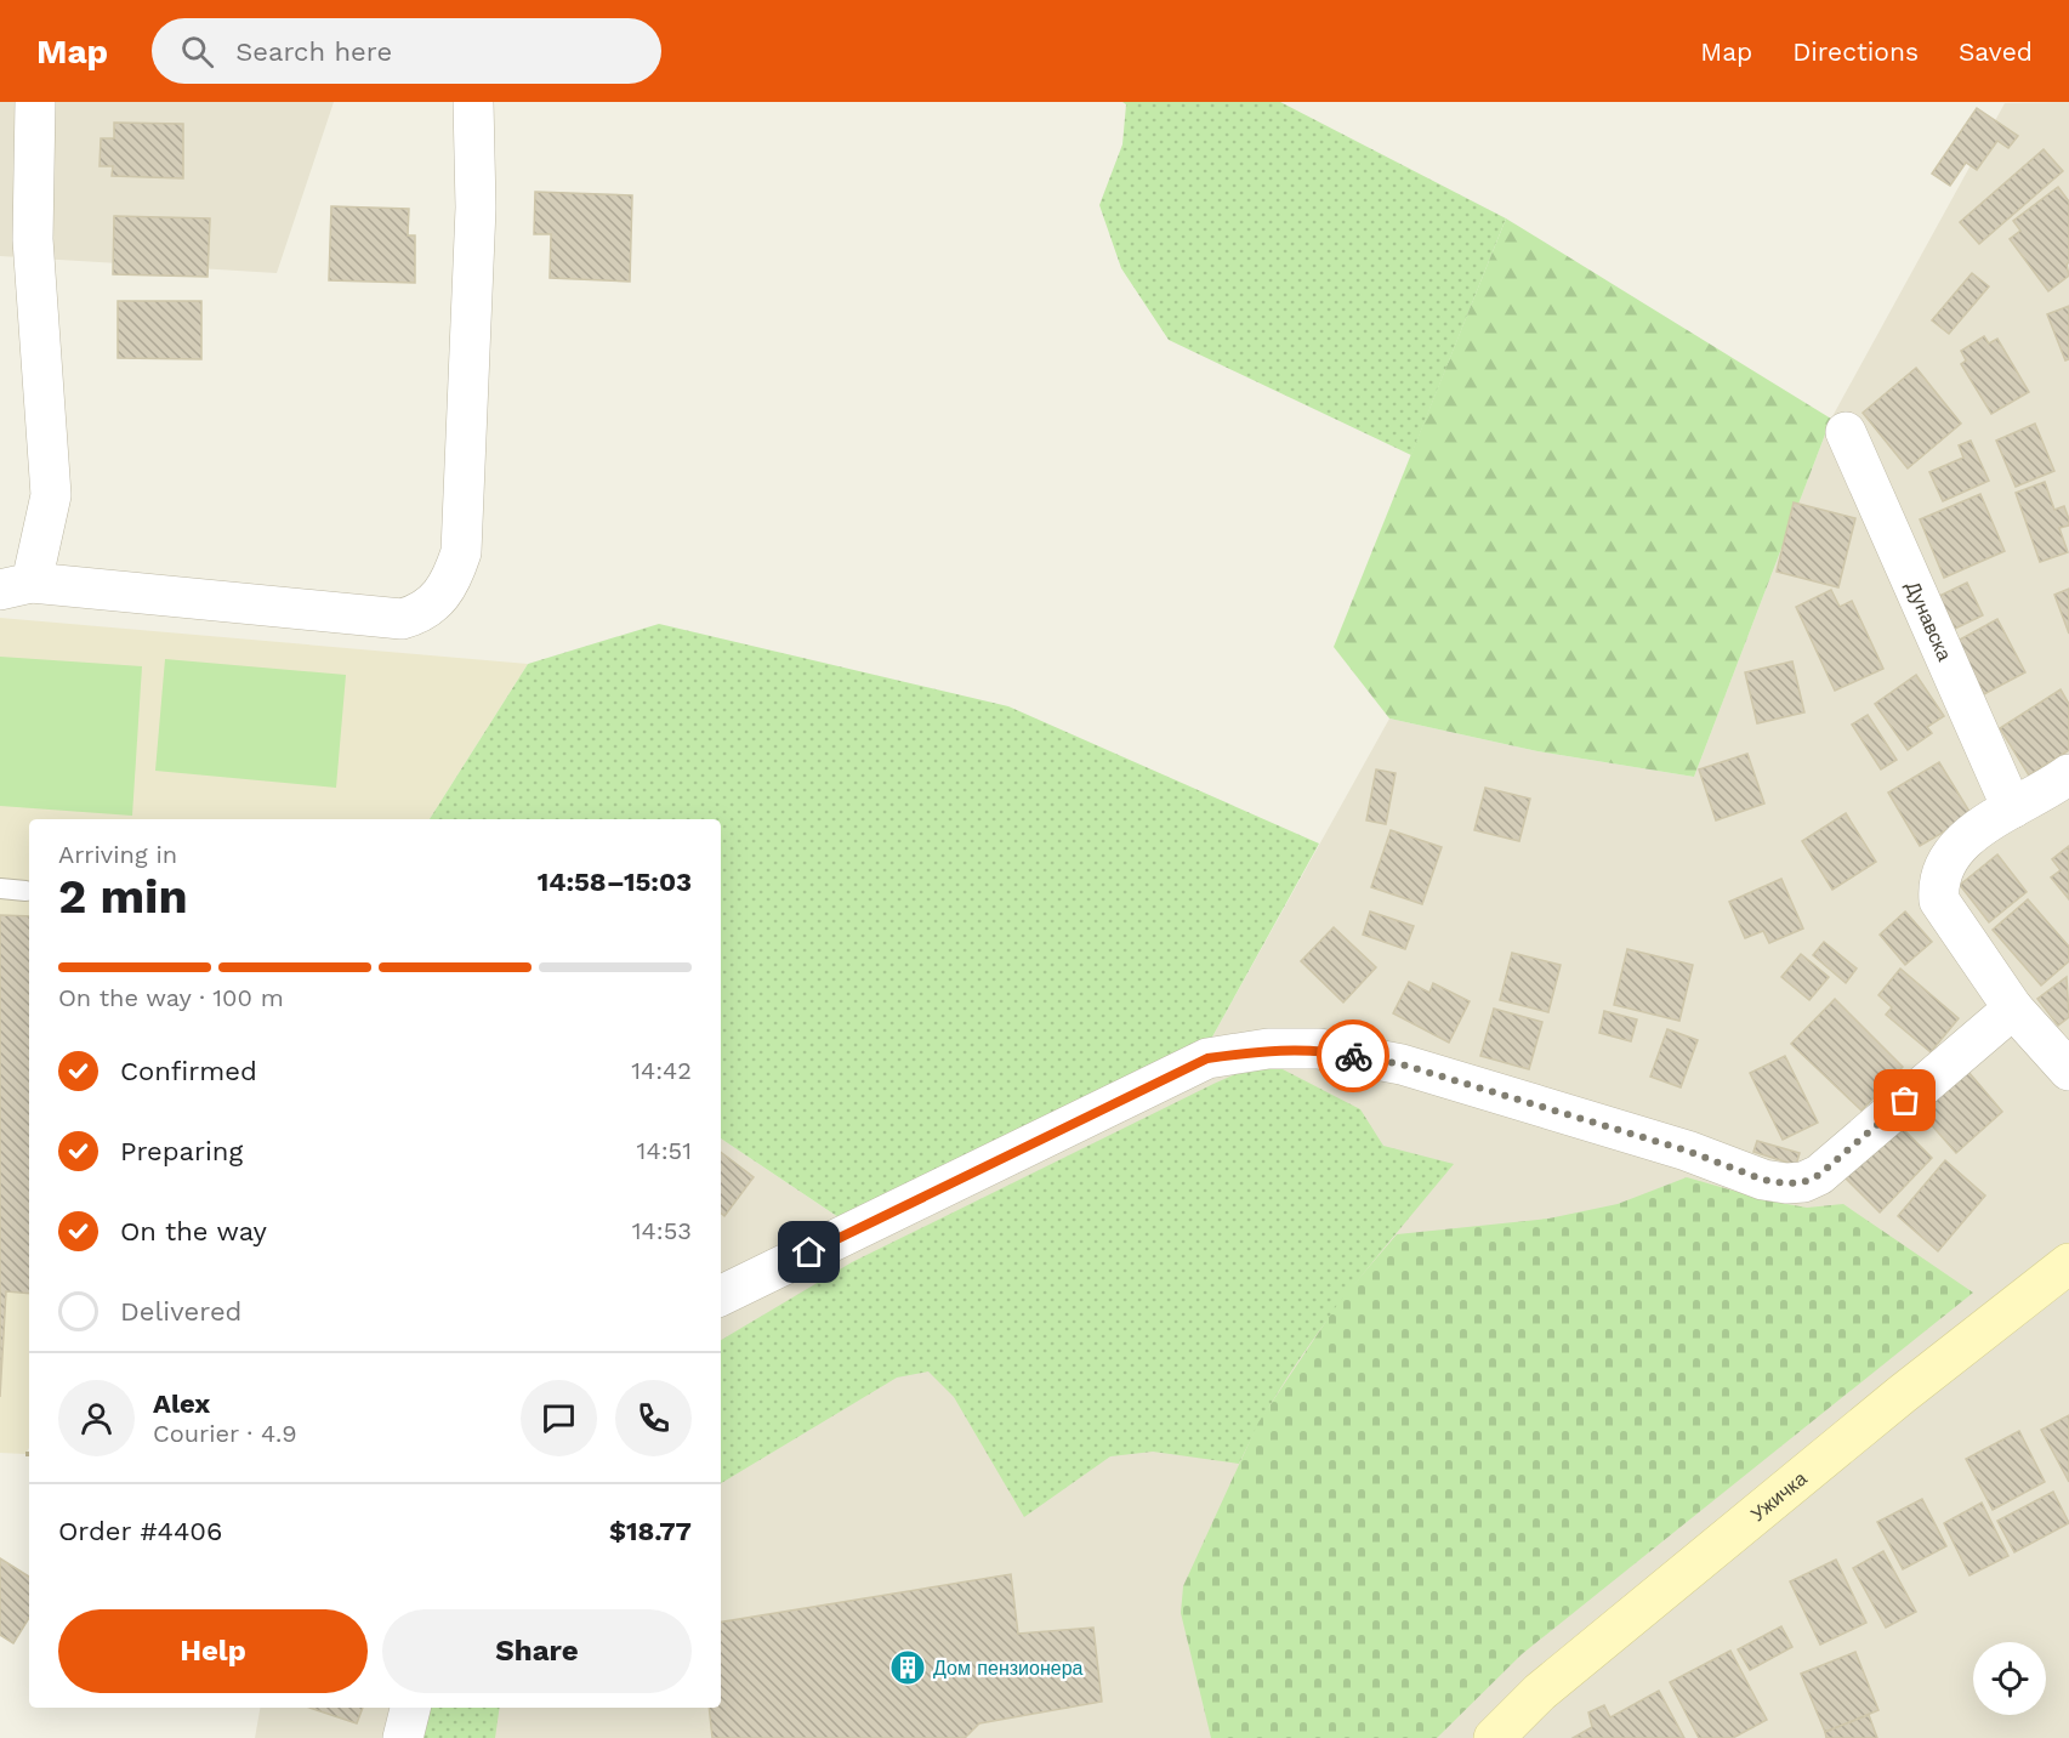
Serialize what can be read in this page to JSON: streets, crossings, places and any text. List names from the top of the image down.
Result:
{
  "streets": {
    "main road": ["Ужичка"],
    "street": ["Дунавска"]
  },
  "places": {
    "building": ["Дом пензионера"]
  },
  "page": {
    "header": "Map",
    "search": "Search here",
    "nav": ["Map", "Directions", "Saved"],
    "heading": ["2 min", "Arriving in", "14:58–15:03"],
    "panel": [
      "Alex",
      "Courier · 4.9",
      "Order #4406",
      "$18.77"
    ],
    "bar": "On the way · 100 m",
    "list": [
      ["Confirmed", "14:42"],
      ["Preparing", "14:51"],
      ["On the way", "14:53"],
      "Delivered"
    ],
    "buttons": ["Help", "Share"]
  }
}
